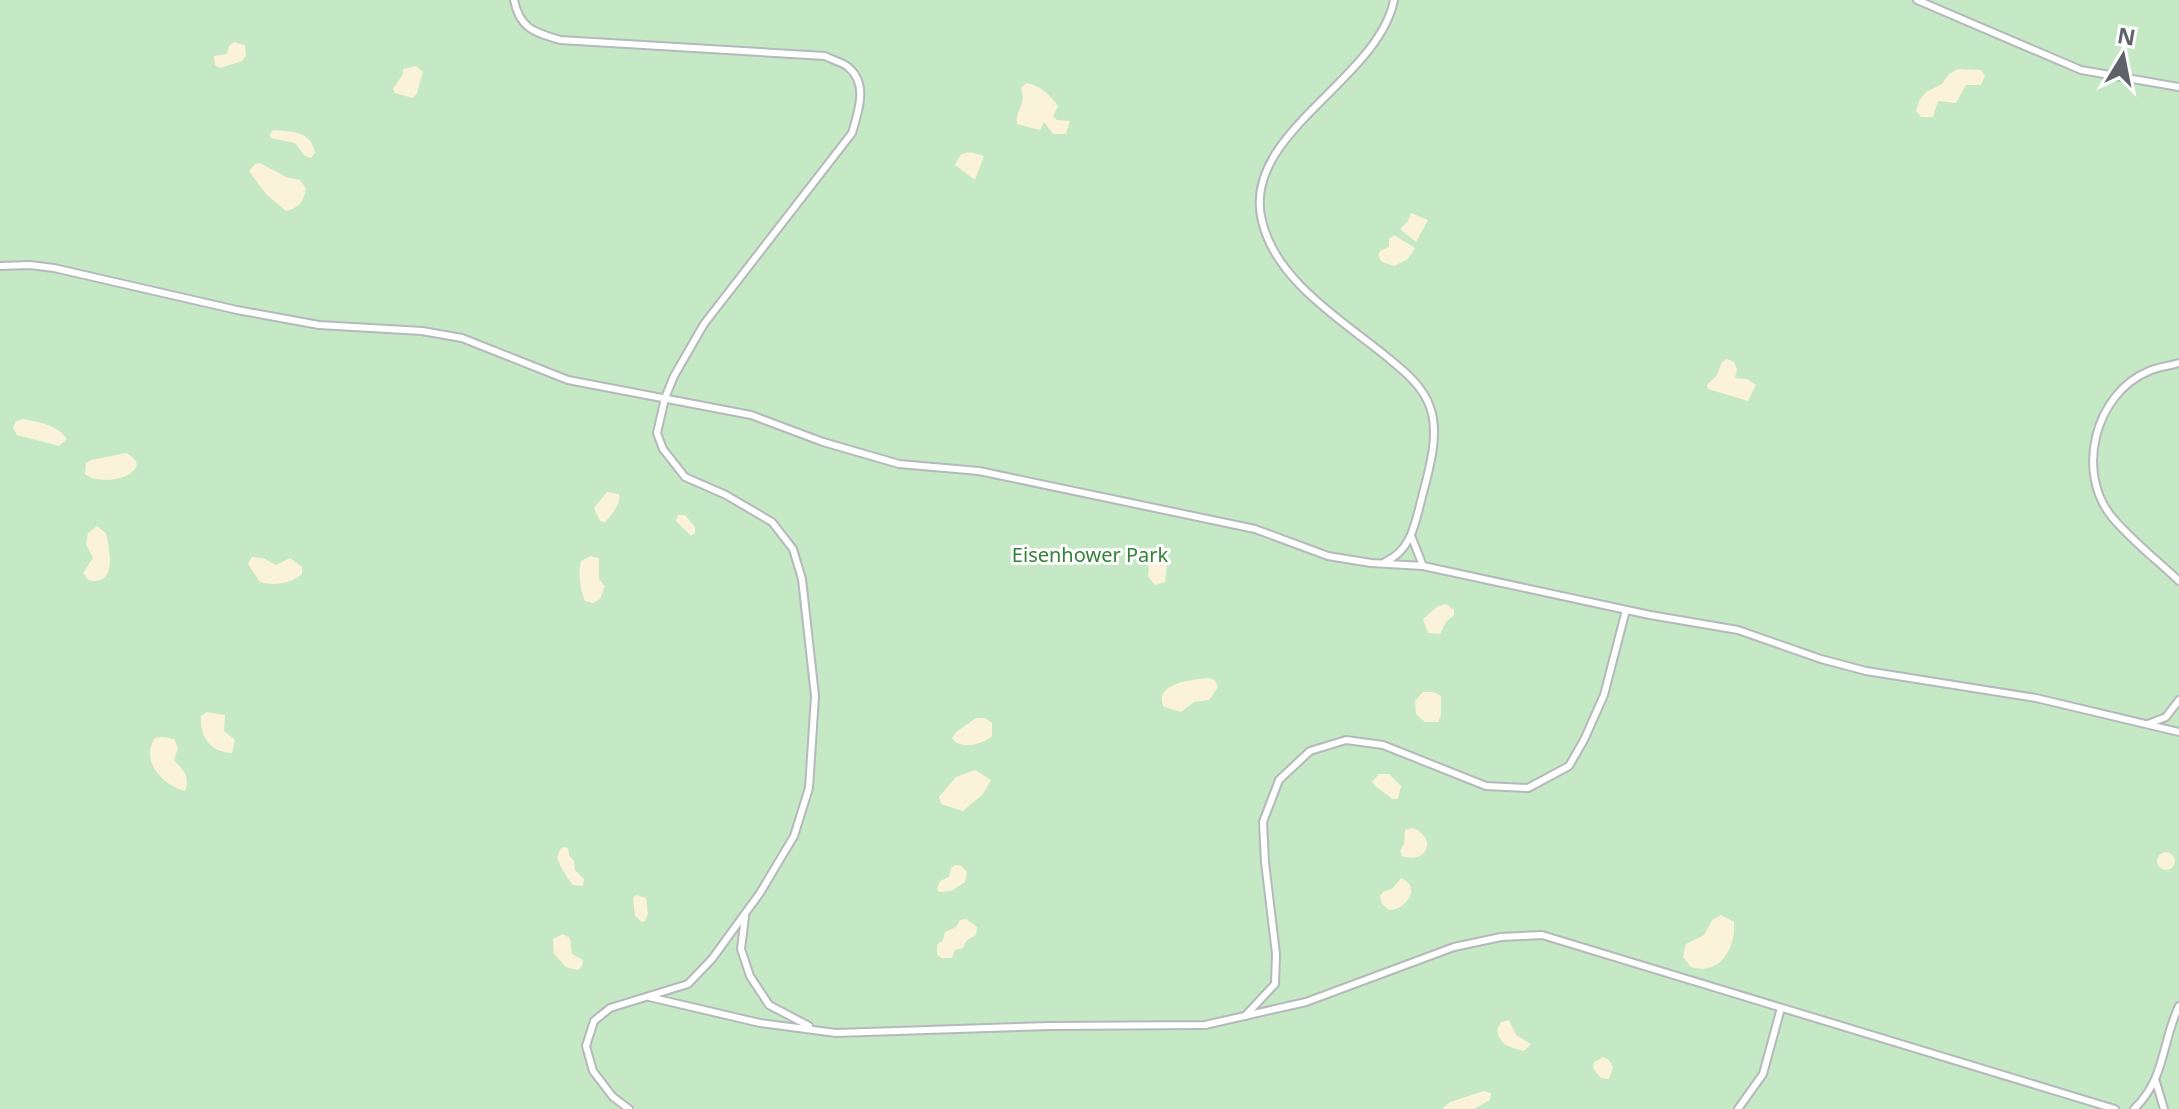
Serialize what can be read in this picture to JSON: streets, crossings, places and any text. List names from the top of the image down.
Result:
{
  "parks": ["Eisenhower Park"],
  "north": "top"
}
